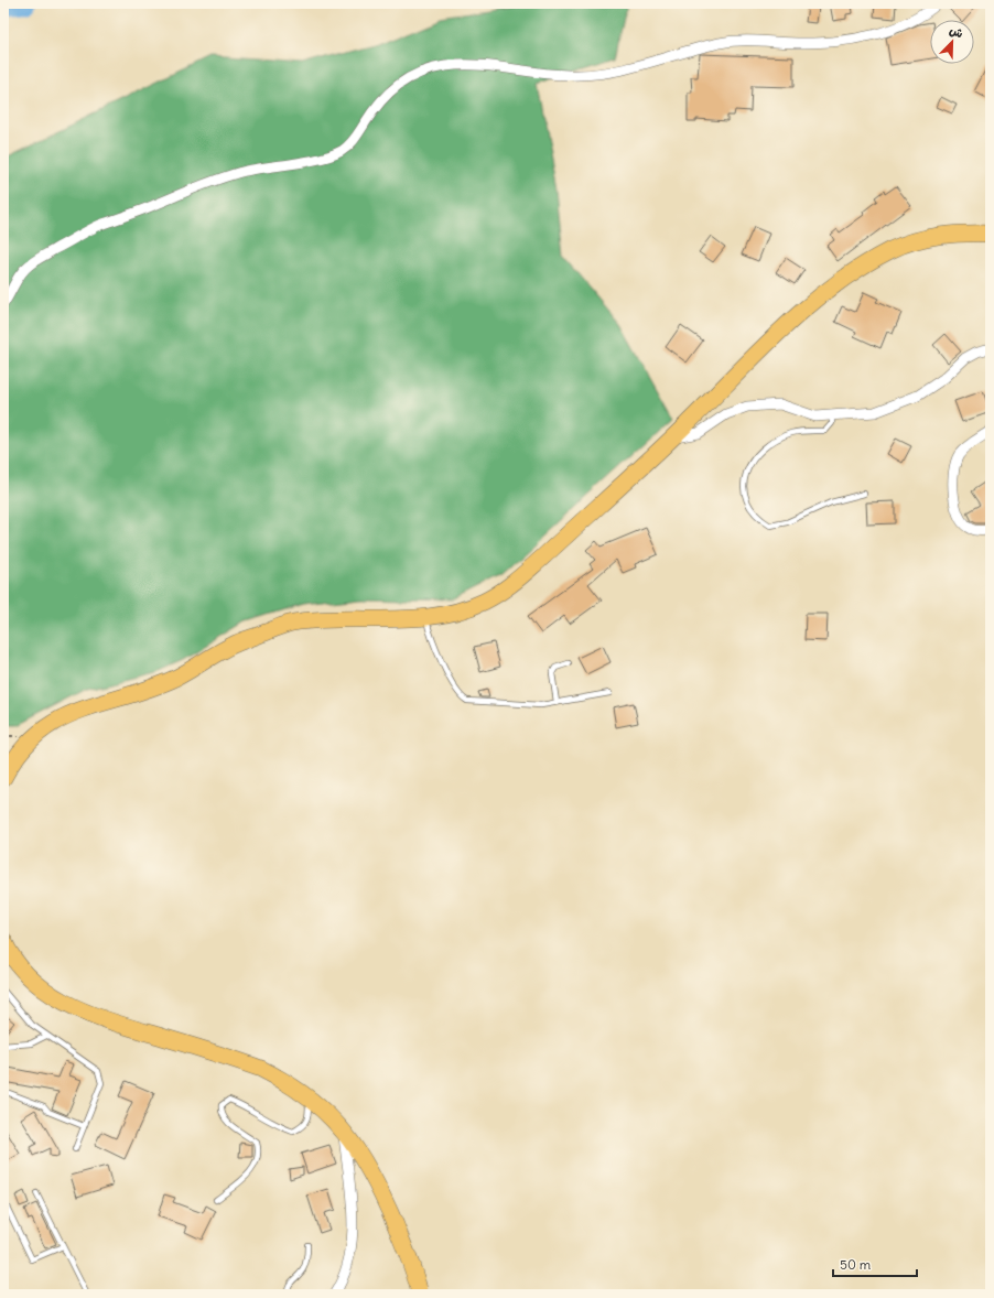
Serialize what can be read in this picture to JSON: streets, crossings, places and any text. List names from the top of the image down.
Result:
{
  "scale_bar": "50 m",
  "north": "top right"
}
